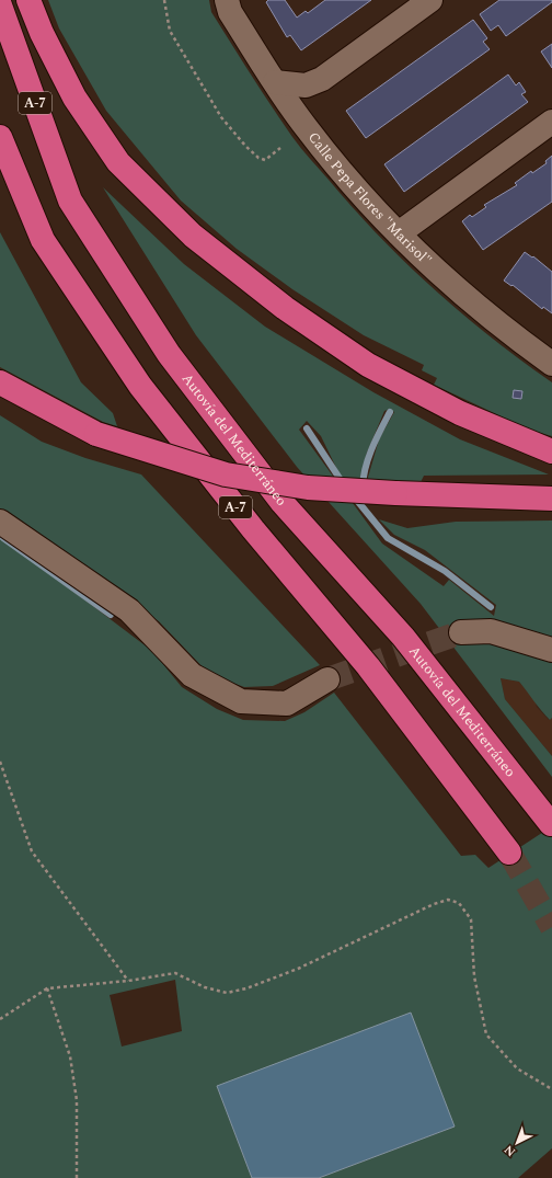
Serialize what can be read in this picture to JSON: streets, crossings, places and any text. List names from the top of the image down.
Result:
{
  "streets": {
    "highway": ["A-7", "Autovía del Mediterráneo"],
    "street": ["Calle Pepa Flores \"Marisol\""]
  },
  "north": "bottom left"
}
